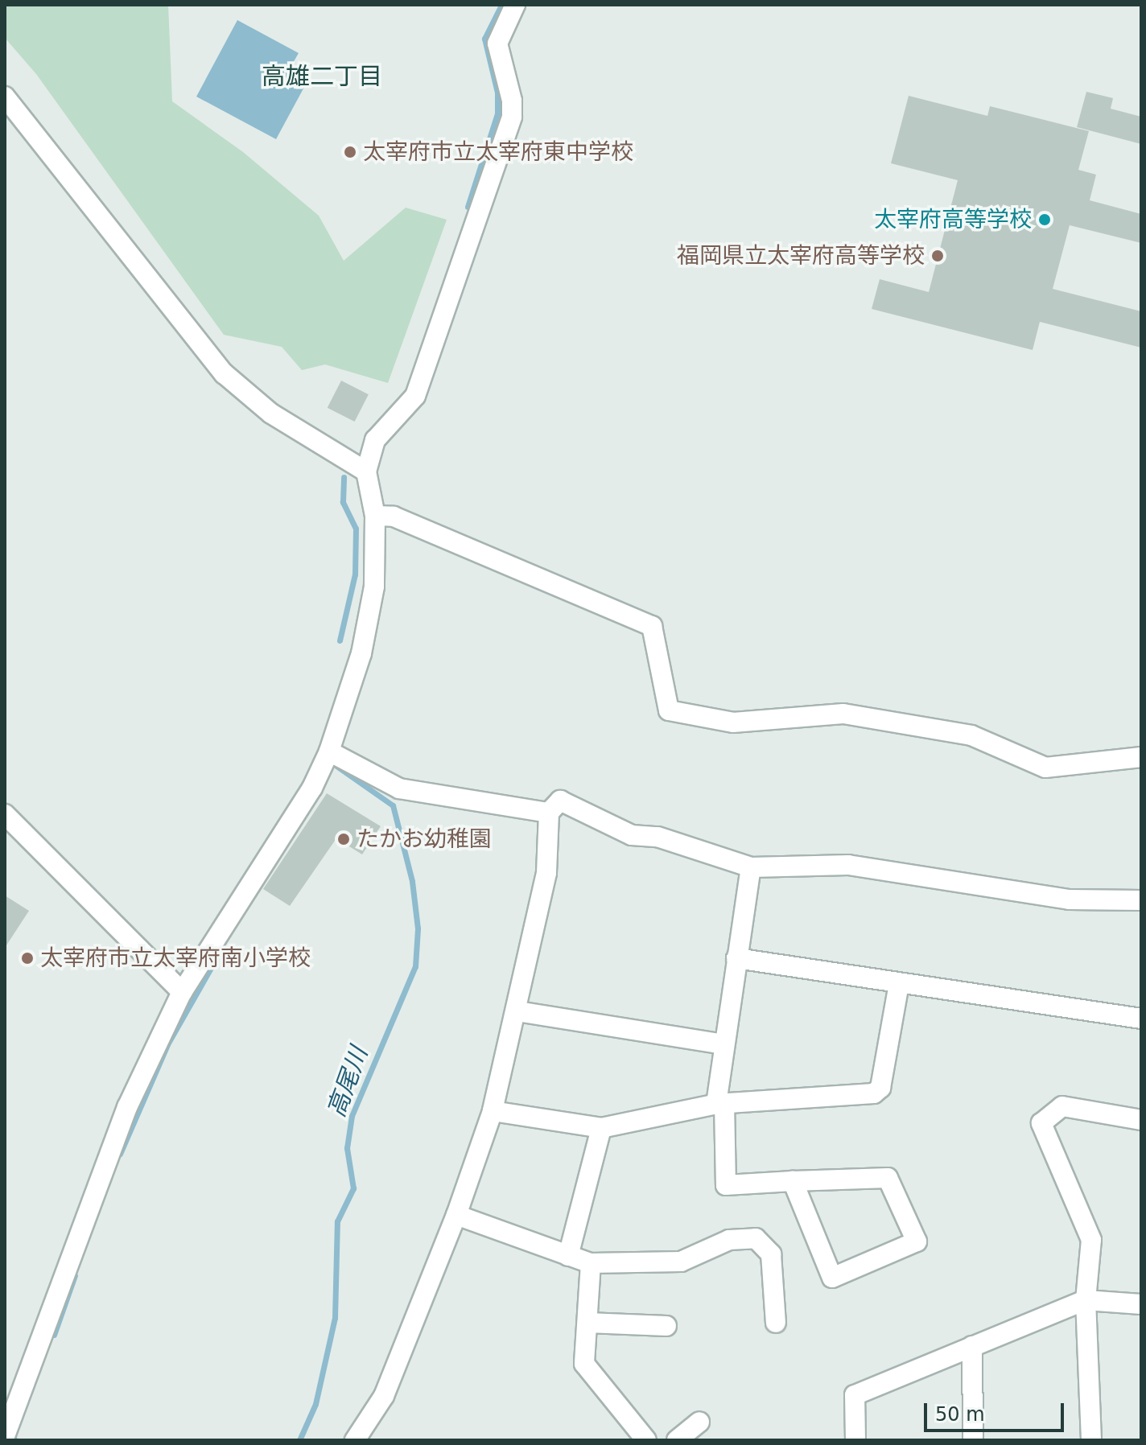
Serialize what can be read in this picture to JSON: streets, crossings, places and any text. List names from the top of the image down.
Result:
{
  "districts": ["高雄二丁目"],
  "water": ["高尾川"],
  "places": [
    "太宰府市立太宰府東中学校",
    "太宰府高等学校",
    "福岡県立太宰府高等学校",
    "たかお幼稚園",
    "太宰府市立太宰府南小学校"
  ],
  "scale_bar": "50 m"
}
